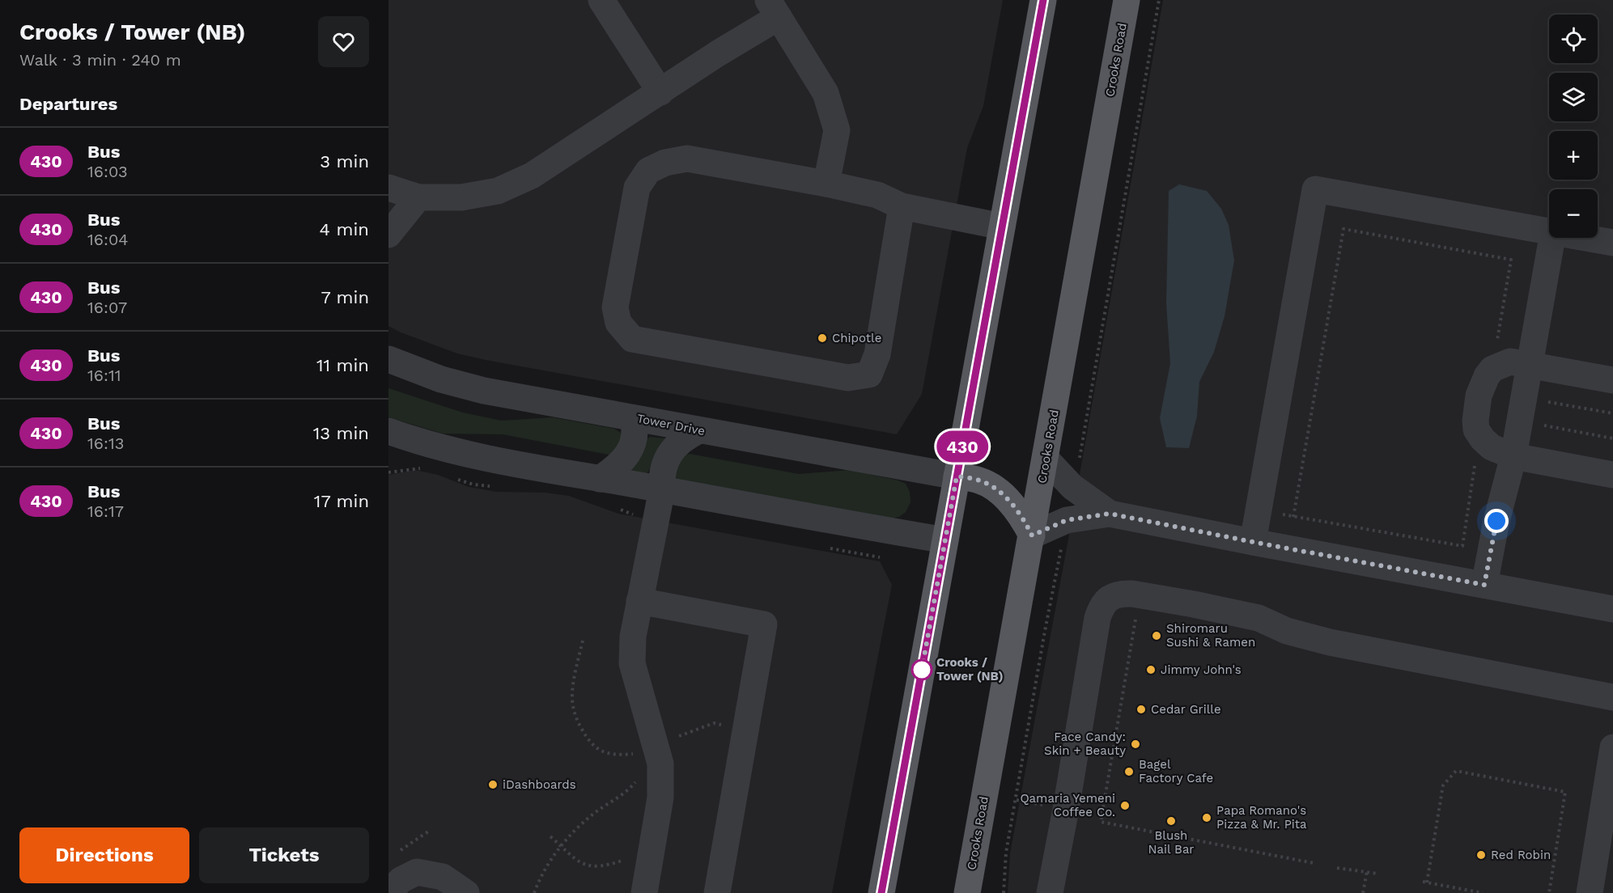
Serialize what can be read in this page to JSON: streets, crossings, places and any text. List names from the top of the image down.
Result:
{
  "streets": {
    "main road": ["Crooks Road"],
    "street": ["Tower Drive"]
  },
  "places": [
    "Chipotle",
    "Shiromaru Sushi & Ramen",
    "Crooks / Tower (NB)",
    "Jimmy John's",
    "Cedar Grille",
    "Face Candy: Skin + Beauty",
    "Bagel Factory Cafe",
    "iDashboards",
    "Qamaria Yemeni Coffee Co.",
    "Papa Romano's Pizza & Mr. Pita",
    "Blush Nail Bar",
    "Red Robin"
  ],
  "lines": ["bus line 430"],
  "page": {
    "heading": [
      ["Crooks / Tower (NB)", "Walk · 3 min · 240 m"],
      "Departures"
    ],
    "on_map": "430",
    "map_buttons": ["+", "−"],
    "list": [
      {
        "mark": "430",
        "name": "Bus",
        "note": "16:03",
        "value": "3 min"
      },
      {
        "mark": "430",
        "name": "Bus",
        "note": "16:04",
        "value": "4 min"
      },
      {
        "mark": "430",
        "name": "Bus",
        "note": "16:07",
        "value": "7 min"
      },
      {
        "mark": "430",
        "name": "Bus",
        "note": "16:11",
        "value": "11 min"
      },
      {
        "mark": "430",
        "name": "Bus",
        "note": "16:13",
        "value": "13 min"
      },
      {
        "mark": "430",
        "name": "Bus",
        "note": "16:17",
        "value": "17 min"
      }
    ],
    "buttons": ["Directions", "Tickets"]
  }
}
